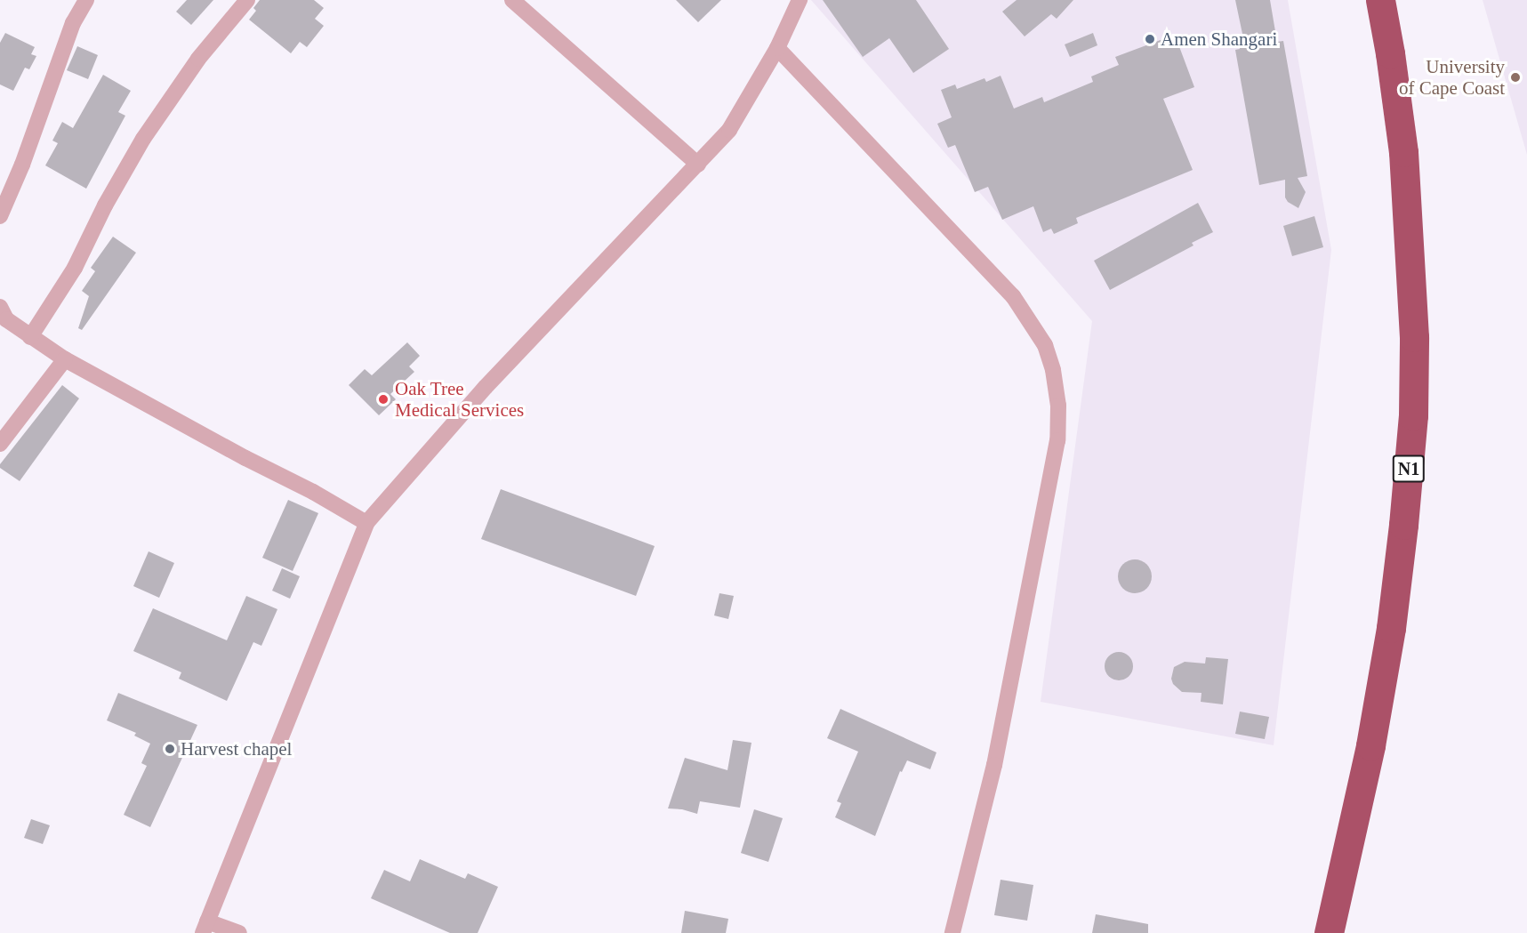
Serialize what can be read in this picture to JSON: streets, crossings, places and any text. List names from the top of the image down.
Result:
{
  "streets": {
    "highway": ["N1"]
  },
  "places": [
    "Amen Shangari",
    "University of Cape Coast",
    "Oak Tree Medical Services",
    "Harvest chapel"
  ]
}
